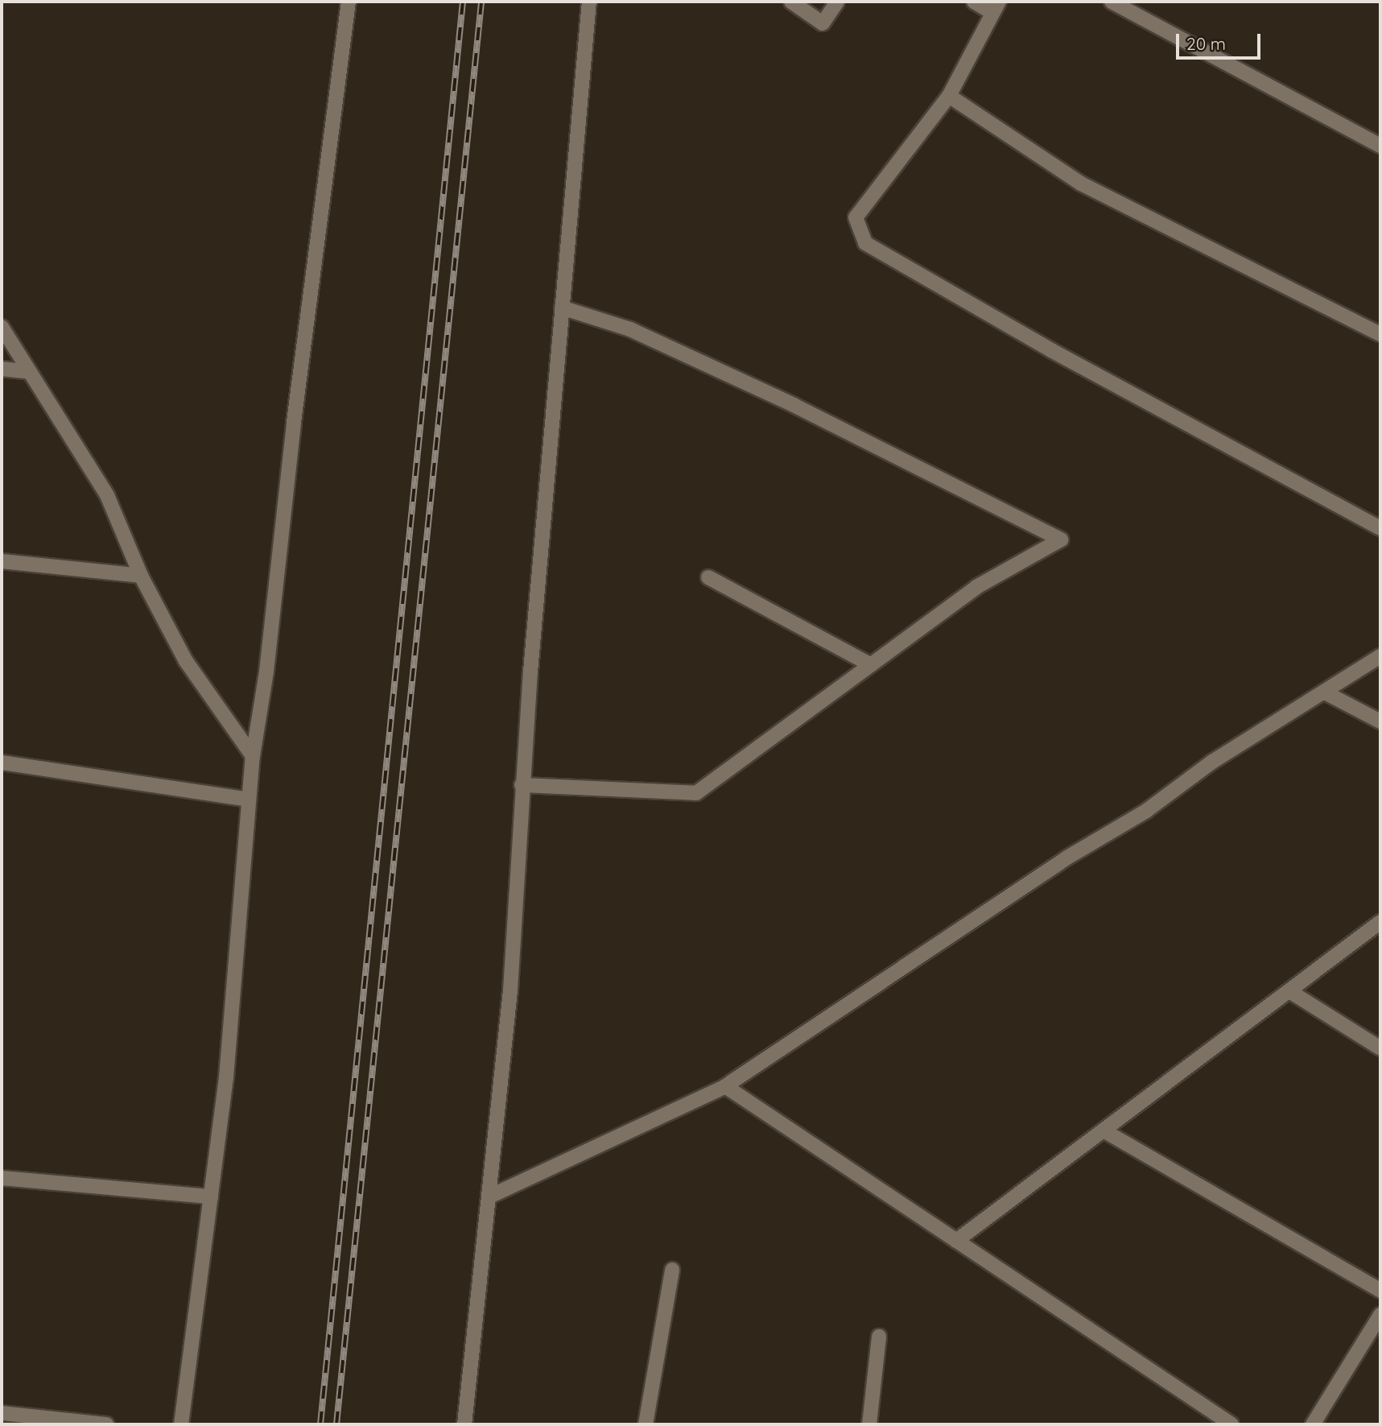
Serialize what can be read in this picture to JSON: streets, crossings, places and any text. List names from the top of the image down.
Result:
{
  "scale_bar": "20 m"
}
